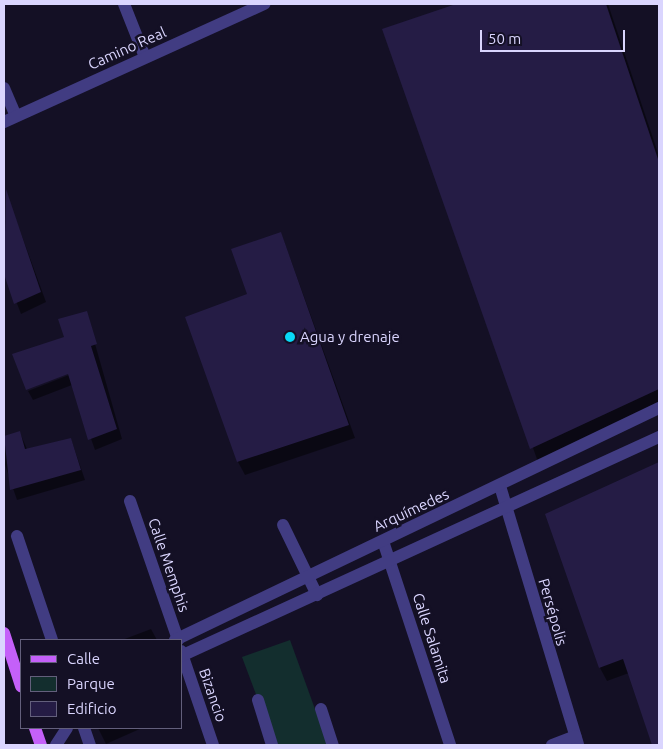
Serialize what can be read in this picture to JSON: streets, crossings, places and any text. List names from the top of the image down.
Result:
{
  "streets": {
    "street": [
      "Camino Real",
      "Arquímedes",
      "Calle Memphis",
      "Persépolis",
      "Calle Salamita",
      "Bizancio"
    ]
  },
  "crossings": [
    ["Arquímedes", "Persépolis"],
    ["Arquímedes", "Calle Salamita"]
  ],
  "places": ["Agua y drenaje"],
  "legend": ["Calle", "Parque", "Edificio"],
  "scale_bar": "50 m"
}
